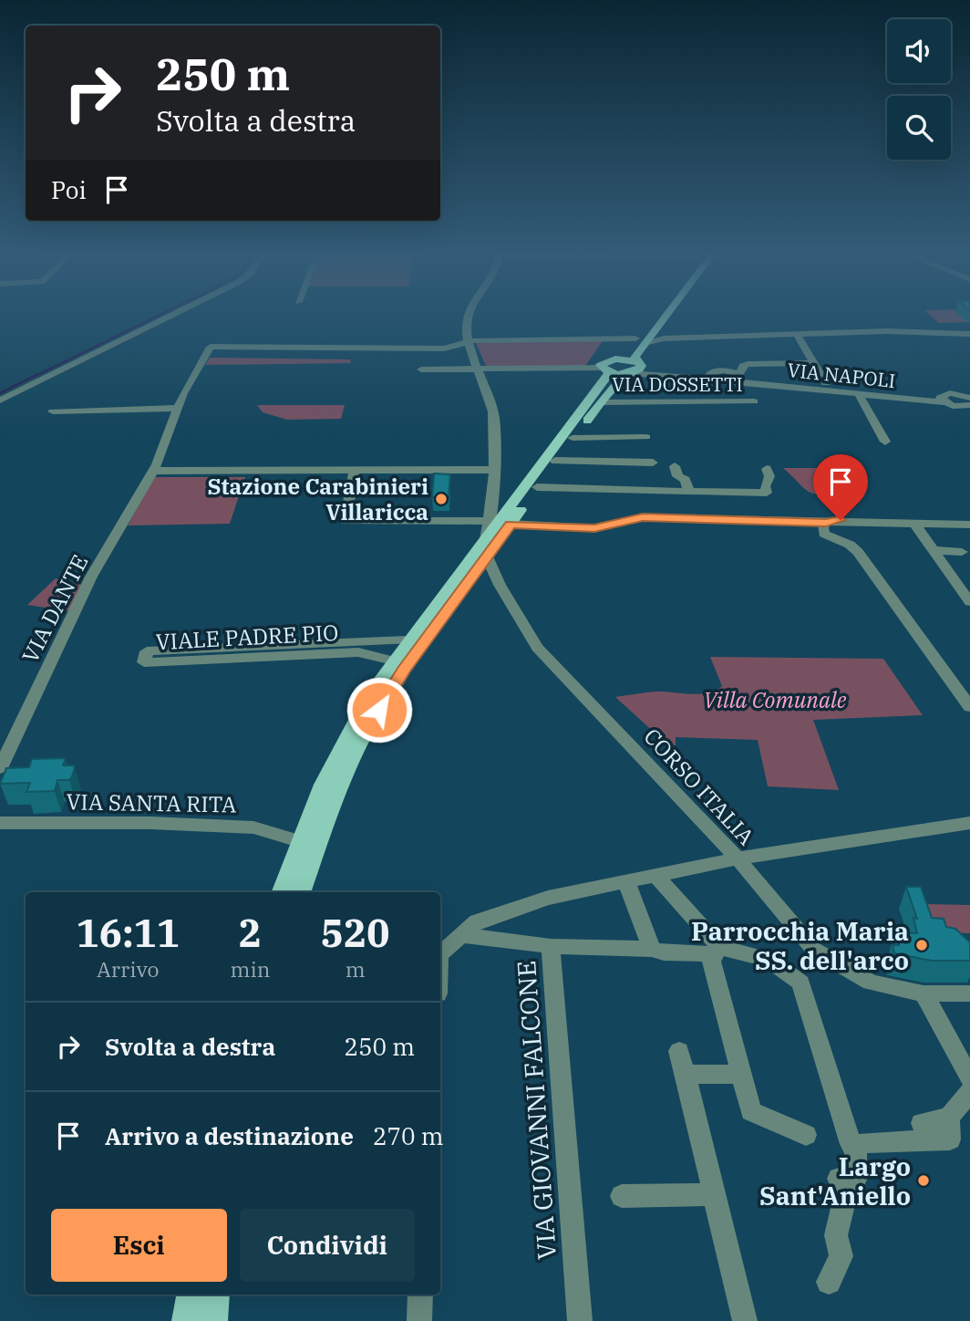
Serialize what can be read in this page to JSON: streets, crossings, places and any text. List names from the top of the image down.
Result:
{
  "streets": {
    "street": [
      "VIA NAPOLI",
      "VIA DOSSETTI",
      "VIA DANTE",
      "VIALE PADRE PIO",
      "CORSO ITALIA",
      "VIA SANTA RITA",
      "VIA GIOVANNI FALCONE"
    ]
  },
  "parks": ["Villa Comunale"],
  "places": ["Stazione Carabinieri Villaricca", "Parrocchia Maria SS. dell'arco", "Largo Sant'Aniello"],
  "page": {
    "turn": ["250 m", "Svolta a destra"],
    "then": "Poi",
    "eta": [
      "16:11",
      "Arrivo",
      "2",
      "min",
      "520",
      "m"
    ],
    "list": [
      {
        "name": "Svolta a destra",
        "value": "250 m"
      },
      {
        "name": "Arrivo a destinazione",
        "value": "270 m"
      }
    ],
    "buttons": ["Esci", "Condividi"]
  }
}
